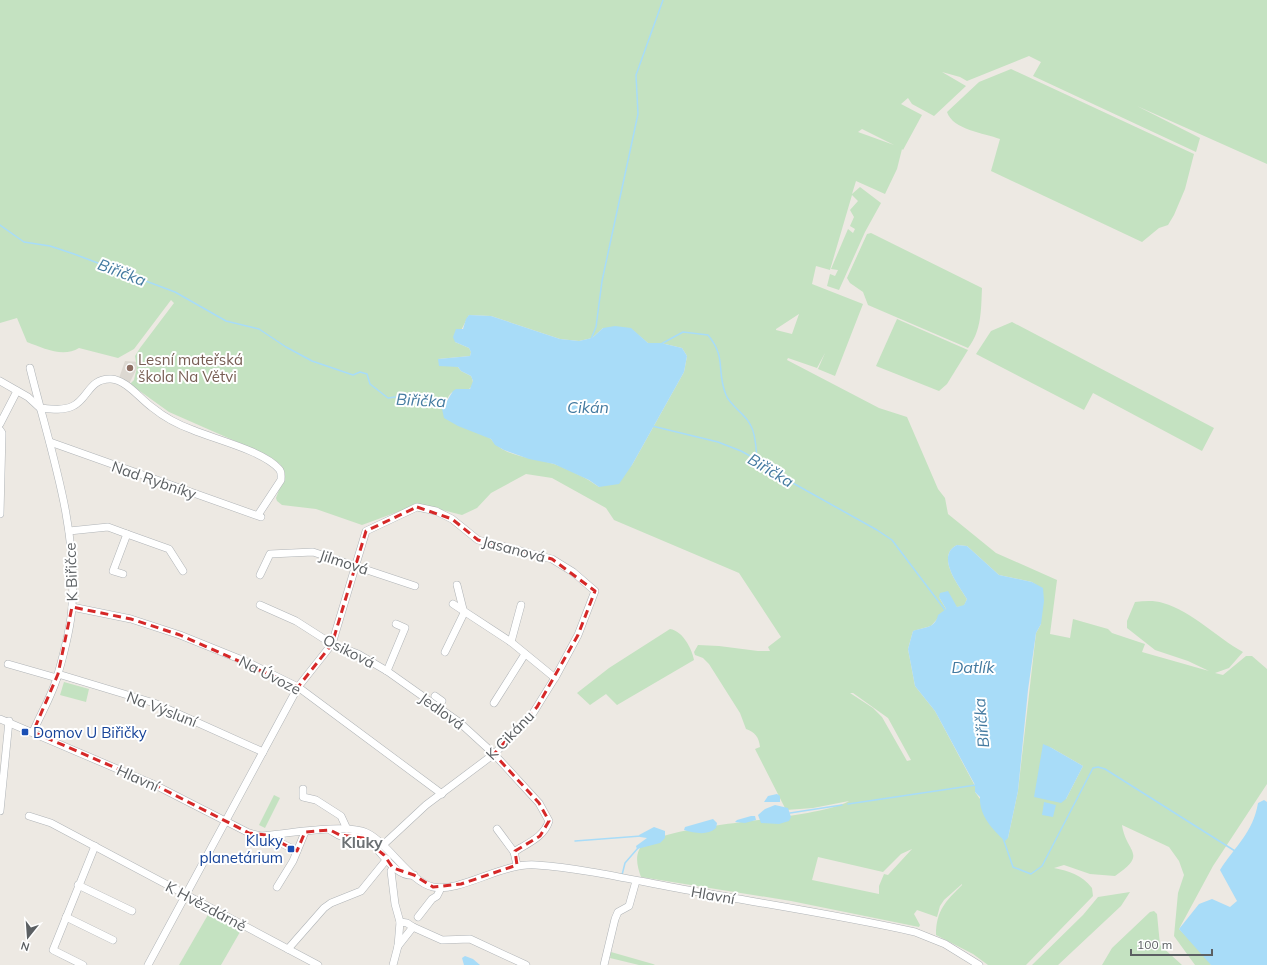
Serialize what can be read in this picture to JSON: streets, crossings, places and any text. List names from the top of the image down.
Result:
{
  "streets": {
    "street": [
      "Nad Rybníky",
      "Jasanová",
      "Jilmová",
      "K Biřičce",
      "Osiková",
      "Na Úvoze",
      "Na Výsluní",
      "Jedlová",
      "K Cikánu",
      "Hlavní",
      "K Hvězdárně"
    ]
  },
  "crossings": [
    ["Nad Rybníky", "K Biřičce"],
    ["Jasanová", "Jilmová"],
    ["Jasanová", "K Cikánu"],
    ["K Biřičce", "Na Úvoze"],
    ["K Biřičce", "Na Výsluní"],
    ["K Biřičce", "Hlavní"],
    ["Osiková", "Jedlová"],
    ["Na Úvoze", "K Cikánu"],
    ["Jedlová", "K Cikánu"],
    ["K Cikánu", "Hlavní"]
  ],
  "districts": ["Kluky"],
  "water": ["Biřička", "Cikán", "Datlík"],
  "places": {
    "other": ["Lesní mateřská škola Na Větvi"],
    "transit": ["Domov U Biřičky", "Kluky planetárium"]
  },
  "scale_bar": "100 m",
  "north": "bottom"
}
